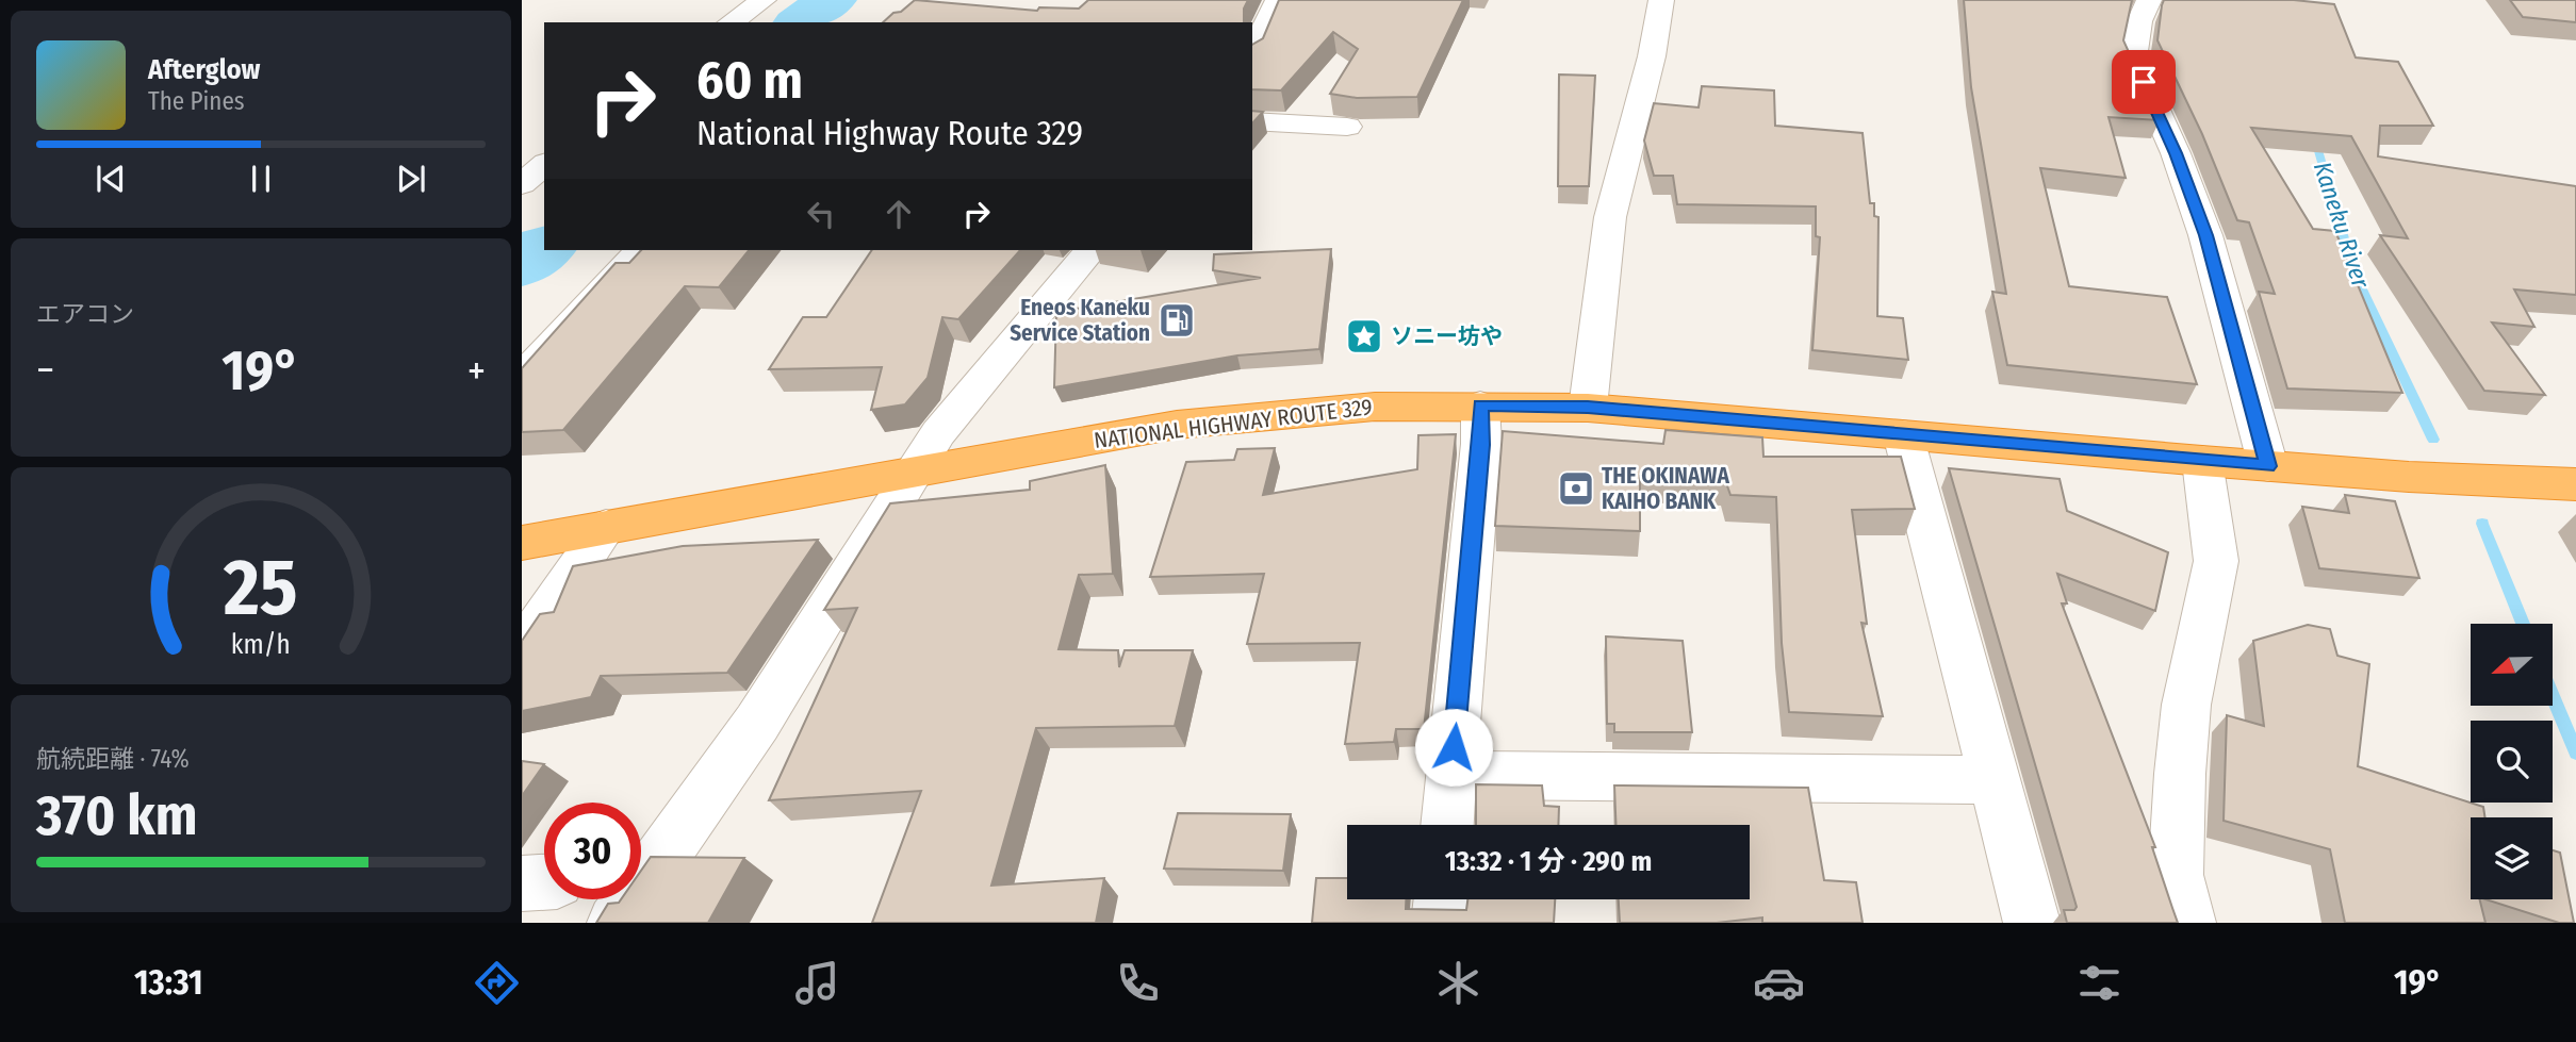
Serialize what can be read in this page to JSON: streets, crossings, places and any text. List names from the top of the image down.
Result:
{
  "streets": {
    "highway": ["NATIONAL HIGHWAY ROUTE 329"]
  },
  "water": ["Kaneku River"],
  "places": {
    "fuel station": ["Eneos Kaneku Service Station"],
    "place": ["ソニー坊や"],
    "bank": ["THE OKINAWA KAIHO BANK"]
  },
  "north": "left",
  "page": {
    "turn": ["60 m", "National Highway Route 329"],
    "song": ["Afterglow", "The Pines"],
    "tile": [
      "エアコン",
      ["航続距離 · 74%", "370 km"]
    ],
    "heat": ["−", "19°", "+"],
    "limit": "30",
    "trip": "13:32 · 1 分 · 290 m",
    "tabs": ["13:31", "19°"],
    "gauge": ["25", "km/h"]
  }
}
